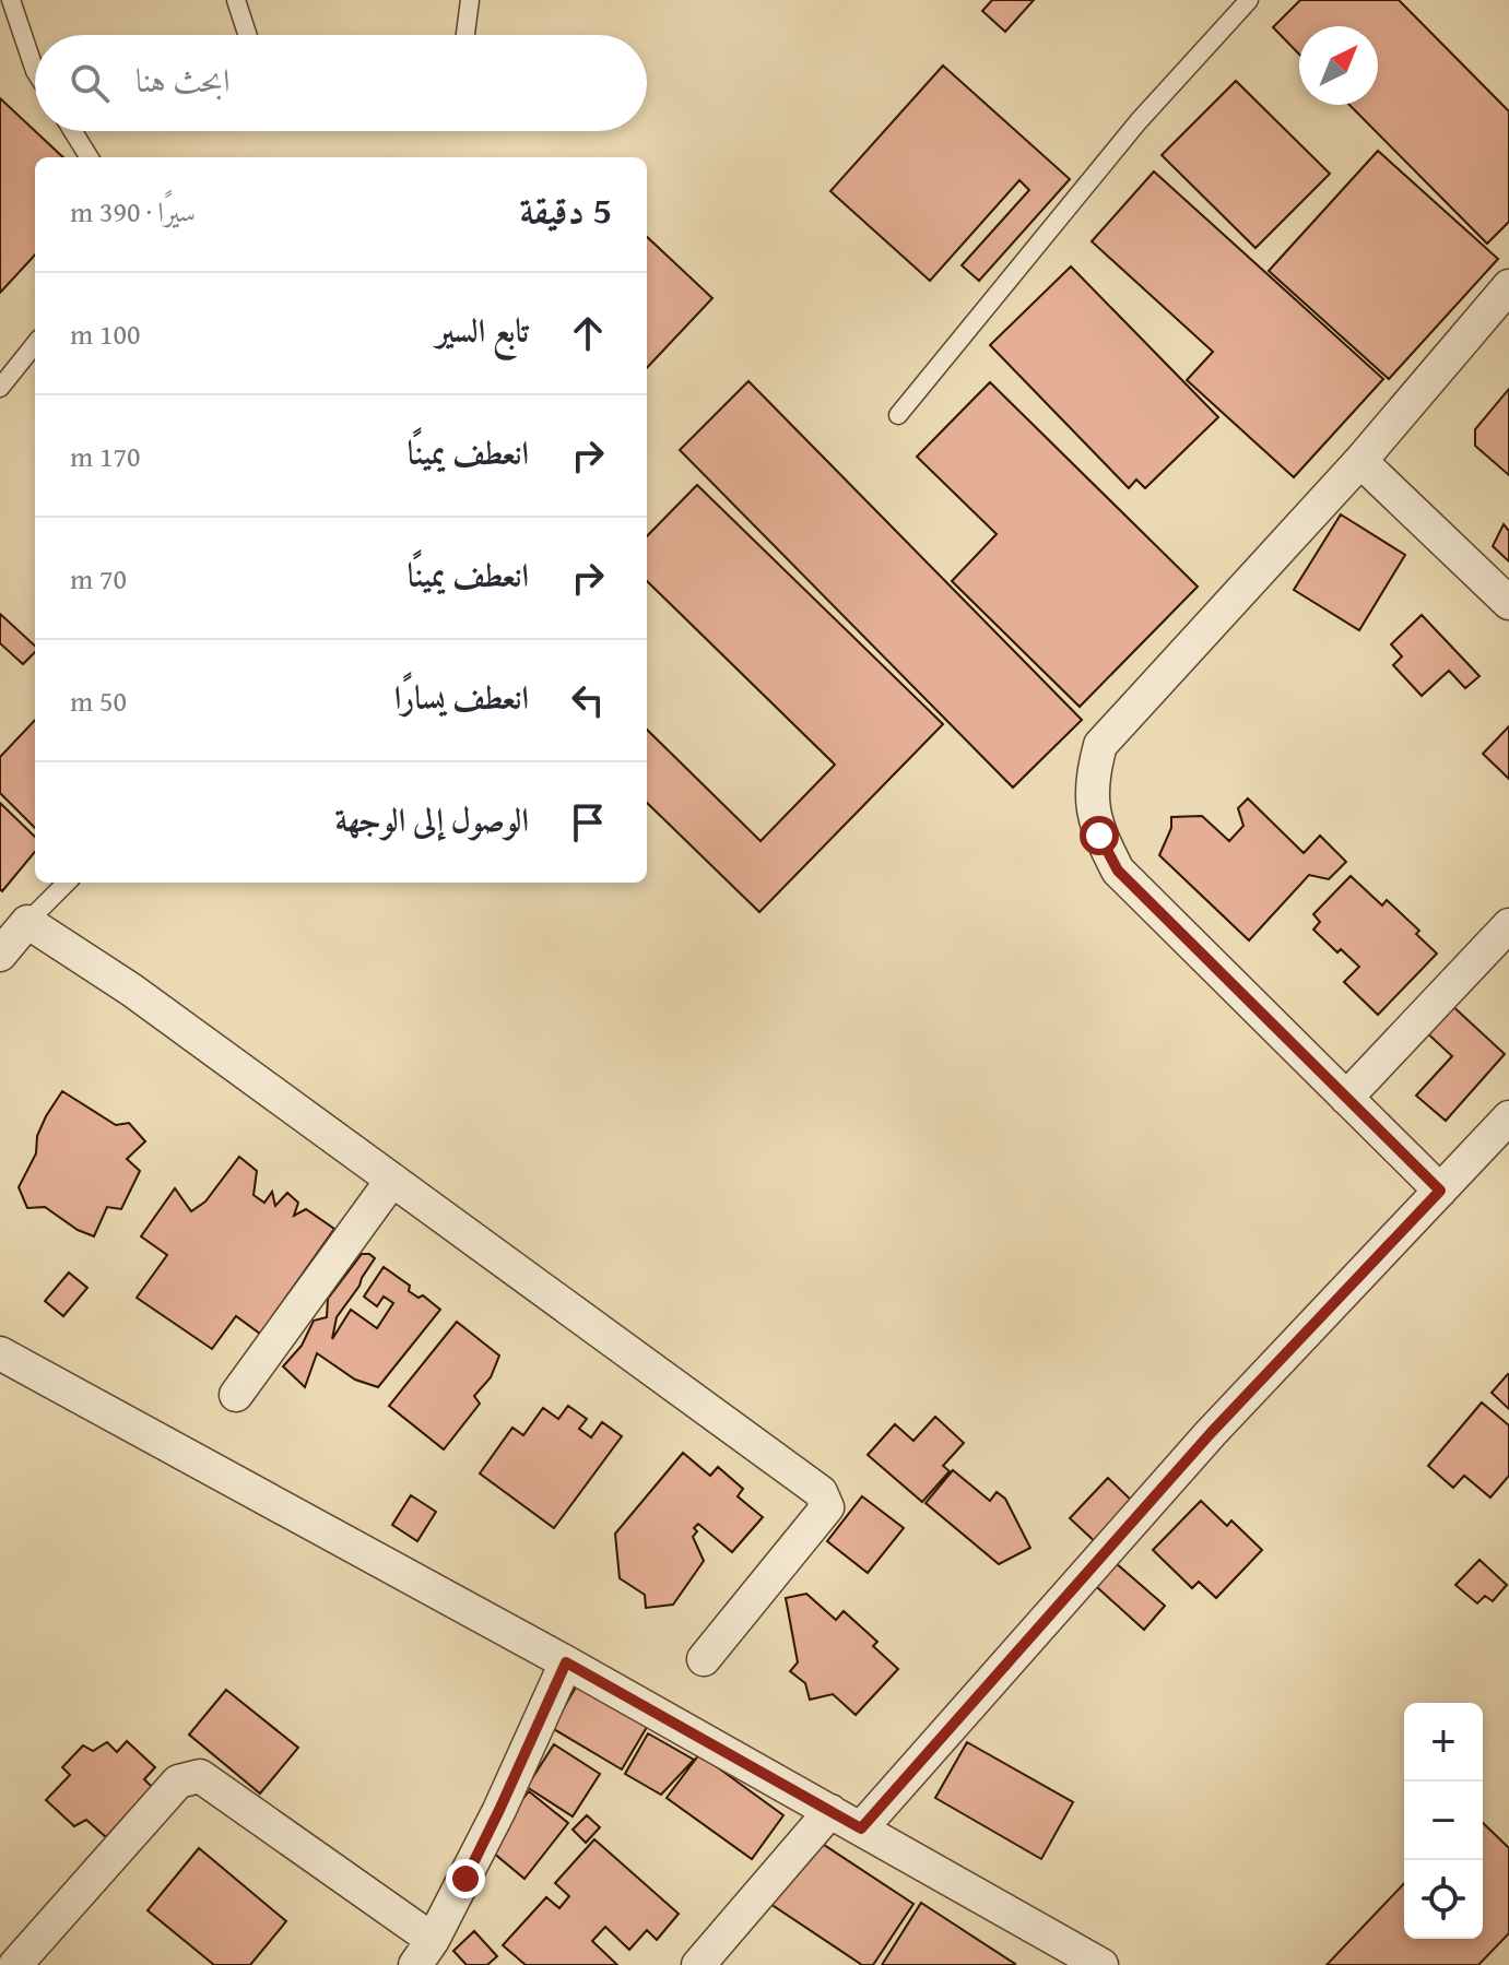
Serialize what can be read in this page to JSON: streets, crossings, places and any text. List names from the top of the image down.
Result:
{
  "north": "top right",
  "page": {
    "search": "ابحث هنا",
    "heading": ["5 دقيقة", "سيرًا · 390 m"],
    "list": [
      ["تابع السير", "100 m"],
      ["انعطف يمينًا", "170 m"],
      ["انعطف يمينًا", "70 m"],
      ["انعطف يسارًا", "50 m"],
      "الوصول إلى الوجهة"
    ],
    "map_buttons": ["+", "−"]
  }
}
